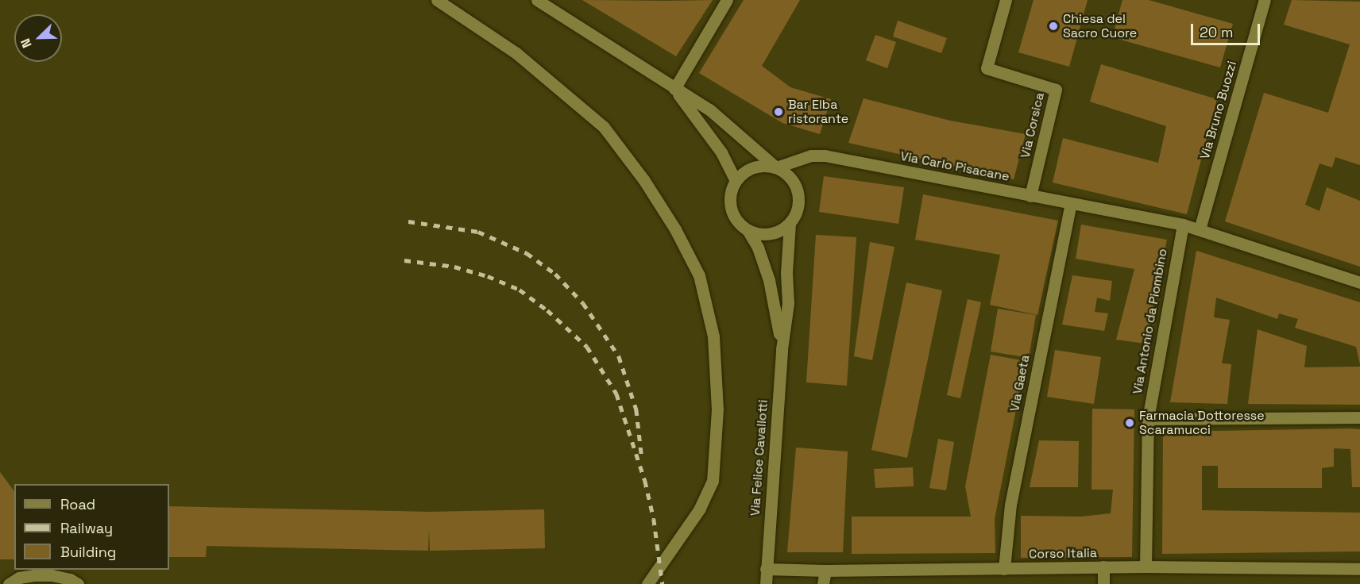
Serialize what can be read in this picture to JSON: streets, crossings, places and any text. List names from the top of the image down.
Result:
{
  "streets": {
    "street": [
      "Via Bruno Buozzi",
      "Via Corsica",
      "Via Carlo Pisacane",
      "Via Antonio da Piombino",
      "Via Gaeta",
      "Via Felice Cavallotti",
      "Corso Italia"
    ]
  },
  "crossings": [
    ["Via Bruno Buozzi", "Via Carlo Pisacane"],
    ["Via Corsica", "Via Carlo Pisacane"],
    ["Via Carlo Pisacane", "Via Antonio da Piombino"],
    ["Via Carlo Pisacane", "Via Gaeta"],
    ["Via Carlo Pisacane", "Via Felice Cavallotti"],
    ["Via Antonio da Piombino", "Corso Italia"],
    ["Via Gaeta", "Corso Italia"],
    ["Via Felice Cavallotti", "Corso Italia"]
  ],
  "places": ["Chiesa del Sacro Cuore", "Bar Elba ristorante", "Farmacia Dottoresse Scaramucci"],
  "legend": ["Road", "Railway", "Building"],
  "scale_bar": "20 m",
  "north": "bottom left"
}
